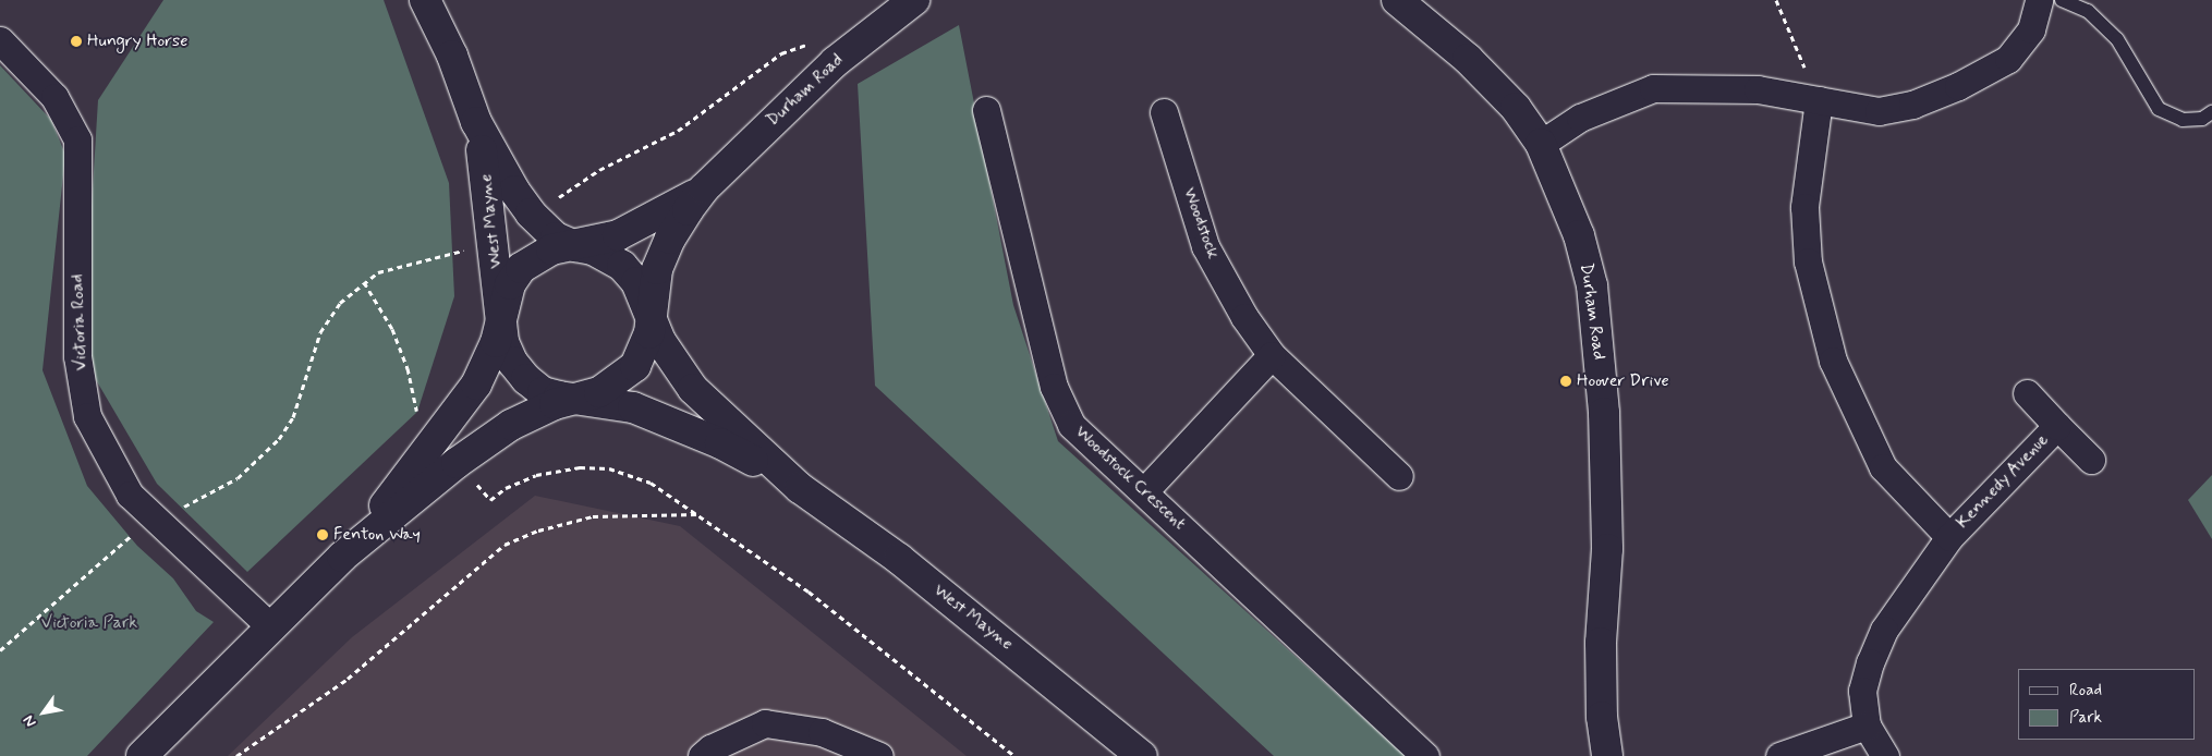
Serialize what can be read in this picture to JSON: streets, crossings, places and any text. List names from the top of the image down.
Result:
{
  "streets": {
    "street": [
      "Durham Road",
      "West Mayne",
      "Woodstock",
      "Victoria Road",
      "Woodstock Crescent",
      "Kennedy Avenue"
    ]
  },
  "crossings": [
    ["Durham Road", "West Mayne"]
  ],
  "parks": ["Victoria Park"],
  "places": ["Hungry Horse", "Hoover Drive", "Fenton Way"],
  "legend": ["Road", "Park"],
  "north": "bottom left"
}
